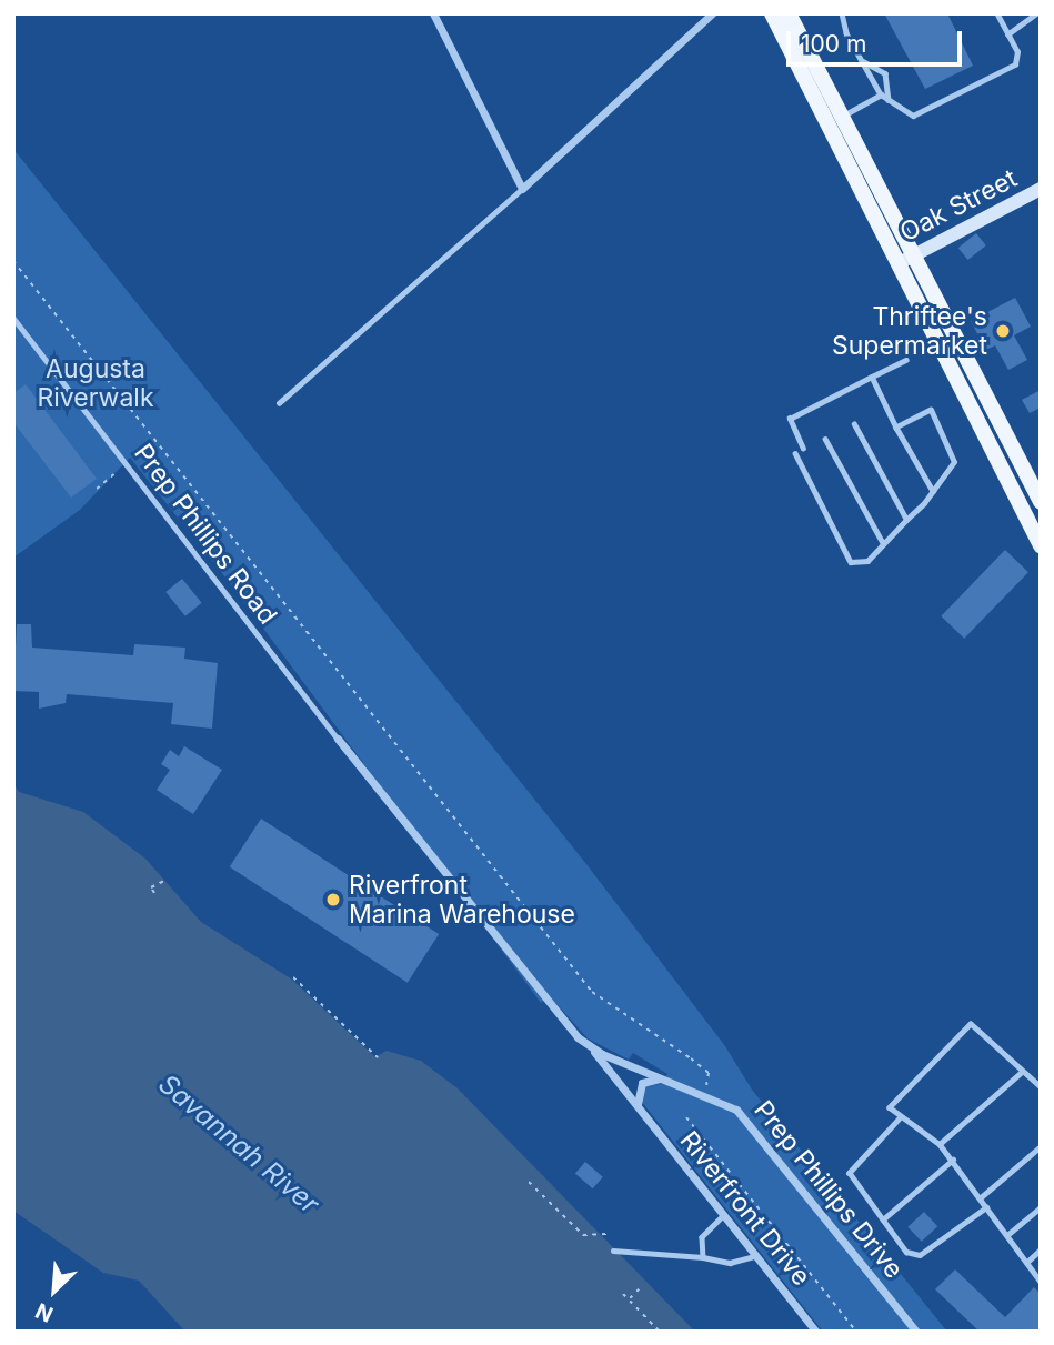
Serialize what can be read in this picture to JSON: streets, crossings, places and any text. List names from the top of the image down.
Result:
{
  "streets": {
    "street": ["Oak Street", "Prep Phillips Drive", "Riverfront Drive"],
    "lane": ["Prep Phillips Road"]
  },
  "crossings": [
    ["Prep Phillips Road", "Prep Phillips Drive"],
    ["Prep Phillips Drive", "Riverfront Drive"]
  ],
  "water": ["Savannah River"],
  "parks": ["Augusta Riverwalk"],
  "places": ["Thriftee's Supermarket", "Riverfront Marina Warehouse"],
  "scale_bar": "100 m",
  "north": "bottom left"
}
